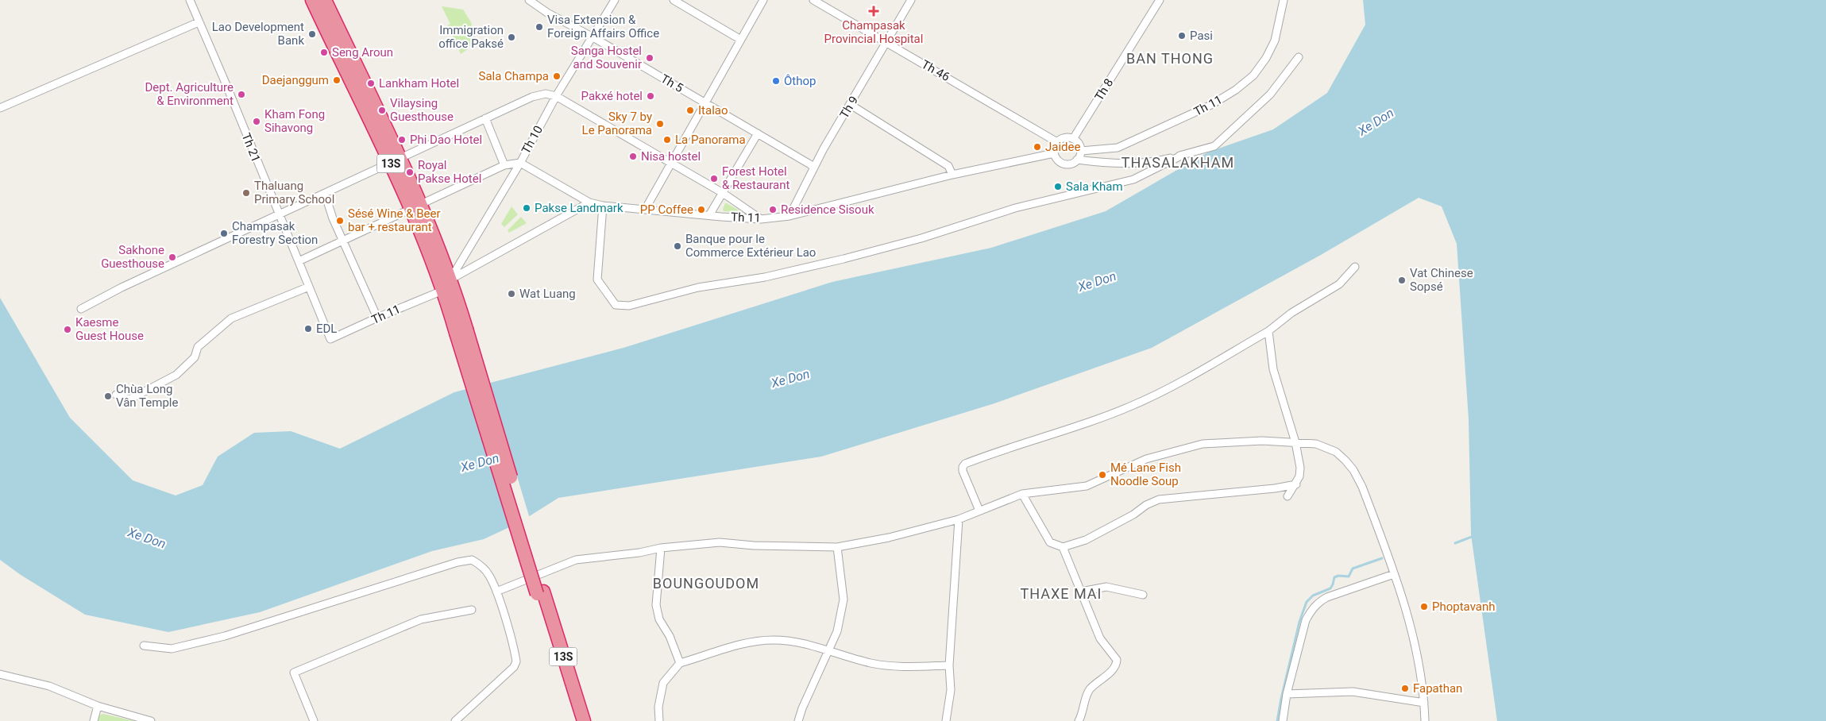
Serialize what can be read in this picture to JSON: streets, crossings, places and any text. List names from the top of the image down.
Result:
{
  "streets": {
    "highway": ["13S"],
    "street": [
      "Th 46",
      "Th 5",
      "Th 8",
      "Th 11",
      "Th 9",
      "Th 10",
      "Th 21"
    ]
  },
  "crossings": [
    ["Th 46", "Th 8"],
    ["Th 46", "Th 11"],
    ["Th 46", "Th 9"],
    ["Th 5", "Th 9"],
    ["Th 5", "Th 10"],
    ["Th 8", "Th 11"],
    ["Th 11", "Th 9"],
    ["Th 11", "Th 10"],
    ["Th 11", "Th 21"],
    ["Th 11", "13S"],
    ["Th 10", "13S"]
  ],
  "districts": [
    "BAN THONG",
    "THASALAKHAM",
    "BOUNGOUDOM",
    "THAXE MAI"
  ],
  "water": ["Xe Don"],
  "places": {
    "health": ["Champasak Provincial Hospital"],
    "other": [
      "Visa Extension & Foreign Affairs Office",
      "Lao Development Bank",
      "Pasi",
      "Immigration office Paksé",
      "Seng Aroun",
      "Sanga Hostel and Souvenir",
      "Sala Champa",
      "Daejanggum",
      "Ôthop",
      "Lankham Hotel",
      "Dept. Agriculture & Environment",
      "Pakxé hotel",
      "Vilaysing Guesthouse",
      "Italao",
      "Kham Fong Sihavong",
      "Sky 7 by Le Panorama",
      "Phi Dao Hotel",
      "La Panorama",
      "Jaidee",
      "Nisa hostel",
      "Royal Pakse Hotel",
      "Forest Hotel & Restaurant",
      "Sala Kham",
      "Thaluang Primary School",
      "Pakse Landmark",
      "PP Coffee",
      "Residence Sisouk",
      "Sésé Wine & Beer bar + restaurant",
      "Champasak Forestry Section",
      "Banque pour le Commerce Extérieur Lao",
      "Sakhone Guesthouse",
      "Vat Chinese Sopsé",
      "Wat Luang",
      "EDL",
      "Kaesme Guest House",
      "Chùa Long Vân Temple",
      "Mé Lane Fish Noodle Soup",
      "Phoptavanh",
      "Fapathan"
    ]
  }
}
